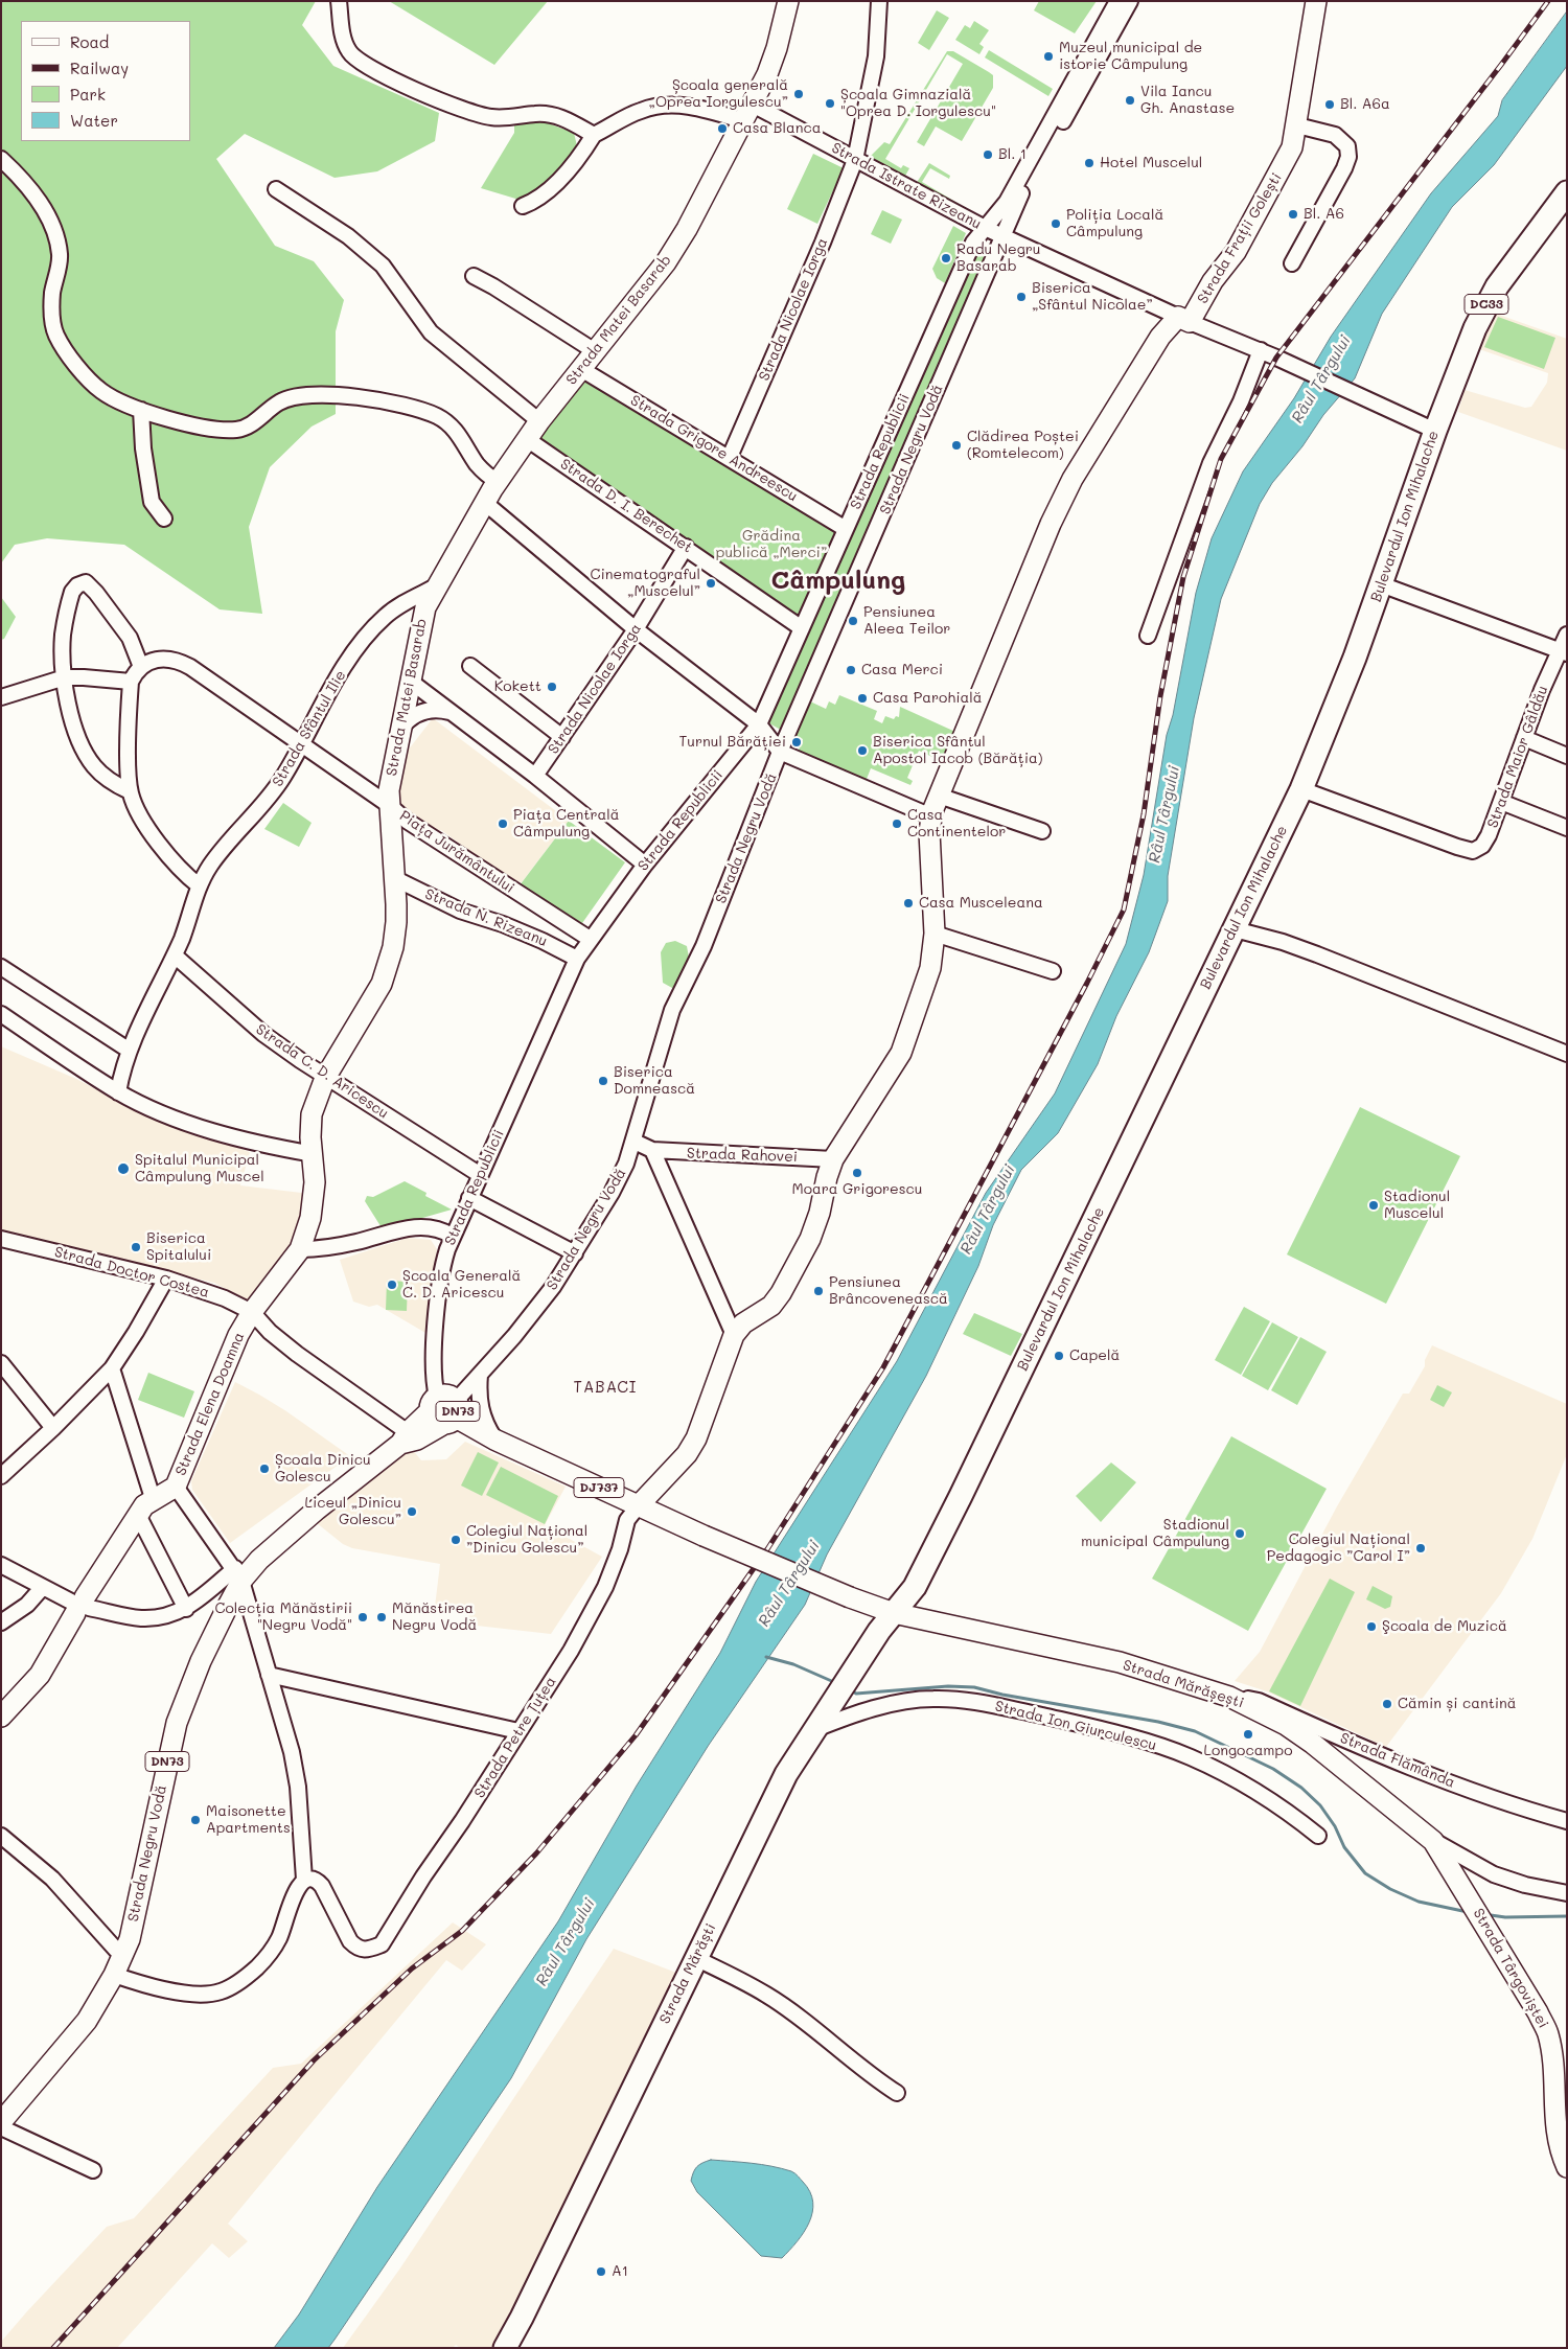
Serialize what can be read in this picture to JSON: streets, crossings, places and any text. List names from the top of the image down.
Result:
{
  "streets": {
    "highway": ["DC33", "Bulevardul Ion Mihalache", "Strada Mărăști"],
    "main road": [
      "Strada Frații Golești",
      "Strada Matei Basarab",
      "Strada Negru Vodă",
      "Strada Elena Doamna",
      "DN73",
      "DJ737",
      "Strada Mărășești",
      "Strada Târgoviștei"
    ],
    "street": [
      "Strada Istrate Rizeanu",
      "Strada Nicolae Iorga",
      "Strada Grigore Andreescu",
      "Strada Republicii",
      "Strada D. I. Berechet",
      "Strada Sfântul Ilie",
      "Strada Maior Gâldău",
      "Piața Jurământului",
      "Strada N. Rizeanu",
      "Strada C. D. Aricescu",
      "Strada Rahovei",
      "Strada Doctor Costea",
      "Strada Ion Giurculescu",
      "Strada Petre Țuțea",
      "Strada Flămânda"
    ]
  },
  "crossings": [
    ["Strada Istrate Rizeanu", "Strada Frații Golești"],
    ["Strada Istrate Rizeanu", "Strada Nicolae Iorga"],
    ["Strada Istrate Rizeanu", "Strada Matei Basarab"],
    ["Strada Istrate Rizeanu", "Strada Negru Vodă"],
    ["Strada Istrate Rizeanu", "Strada Republicii"],
    ["Strada Istrate Rizeanu", "Bulevardul Ion Mihalache"],
    ["Strada Istrate Rizeanu", "DN73"],
    ["Strada Frații Golești", "Strada Rahovei"],
    ["Strada Nicolae Iorga", "Strada Grigore Andreescu"],
    ["Strada Nicolae Iorga", "Strada D. I. Berechet"],
    ["Strada Matei Basarab", "Strada Grigore Andreescu"],
    ["Strada Matei Basarab", "Strada D. I. Berechet"],
    ["Strada Matei Basarab", "Strada Sfântul Ilie"],
    ["Strada Matei Basarab", "Piața Jurământului"],
    ["Strada Matei Basarab", "Strada N. Rizeanu"],
    ["Strada Matei Basarab", "Strada C. D. Aricescu"],
    ["Strada Matei Basarab", "Strada Elena Doamna"],
    ["Strada Grigore Andreescu", "Strada Republicii"],
    ["Strada Negru Vodă", "Strada Republicii"],
    ["Strada Negru Vodă", "Strada Doctor Costea"],
    ["Strada Negru Vodă", "Strada Elena Doamna"],
    ["Strada Negru Vodă", "DN73"],
    ["Strada Republicii", "Strada D. I. Berechet"],
    ["Strada Republicii", "Piața Jurământului"],
    ["Strada Republicii", "Strada N. Rizeanu"],
    ["Strada Republicii", "Strada C. D. Aricescu"],
    ["Strada Republicii", "DN73"],
    ["Bulevardul Ion Mihalache", "Strada Maior Gâldău"],
    ["Bulevardul Ion Mihalache", "DJ737"],
    ["Bulevardul Ion Mihalache", "Strada Mărășești"],
    ["Bulevardul Ion Mihalache", "Strada Mărăști"],
    ["Strada Sfântul Ilie", "Piața Jurământului"],
    ["Strada Sfântul Ilie", "Strada C. D. Aricescu"],
    ["Strada Doctor Costea", "Strada Elena Doamna"],
    ["Strada Elena Doamna", "Strada Petre Țuțea"],
    ["DJ737", "Strada Mărășești"],
    ["DJ737", "Strada Petre Țuțea"],
    ["DJ737", "Strada Mărăști"],
    ["Strada Mărășești", "Strada Flămânda"],
    ["Strada Mărășești", "Strada Târgoviștei"],
    ["Strada Mărășești", "Strada Mărăști"],
    ["Strada Ion Giurculescu", "Strada Mărăști"]
  ],
  "districts": ["Câmpulung", "TABACI"],
  "water": ["Râul Târgului"],
  "parks": ["Grădina publică „Merci”"],
  "places": [
    "Muzeul municipal de istorie Câmpulung",
    "Școala generală „Oprea Iorgulescu”",
    "Vila Iancu Gh. Anastase",
    "Școala Gimnazială \"Oprea D. Iorgulescu\"",
    "Bl. A6a",
    "Casa Blanca",
    "Bl. 1",
    "Hotel Muscelul",
    "Bl. A6",
    "Poliția Locală Câmpulung",
    "Radu Negru Basarab",
    "Biserica „Sfântul Nicolae”",
    "Clădirea Poștei (Romtelecom)",
    "Cinematograful „Muscelul”",
    "Pensiunea Aleea Teilor",
    "Casa Merci",
    "Kokett",
    "Casa Parohială",
    "Turnul Bărăției",
    "Biserica Sfântul Apostol Iacob (Bărăția)",
    "Piața Centrală Câmpulung",
    "Casa Continentelor",
    "Casa Musceleana",
    "Biserica Domnească",
    "Spitalul Municipal Câmpulung Muscel",
    "Moara Grigorescu",
    "Stadionul Muscelul",
    "Biserica Spitalului",
    "Școala Generală C. D. Aricescu",
    "Pensiunea Brâncovenească",
    "Capelă",
    "Școala Dinicu Golescu",
    "Liceul „Dinicu Golescu”",
    "Stadionul municipal Câmpulung",
    "Colegiul Național ”Dinicu Golescu”",
    "Colegiul Național Pedagogic ”Carol I”",
    "Colecția Mănăstirii \"Negru Vodă\"",
    "Mănăstirea Negru Vodă",
    "Şcoala de Muzică",
    "Cămin și cantină",
    "Longocampo",
    "Maisonette Apartments",
    "A1"
  ],
  "legend": [
    "Road",
    "Railway",
    "Park",
    "Water"
  ]
}
